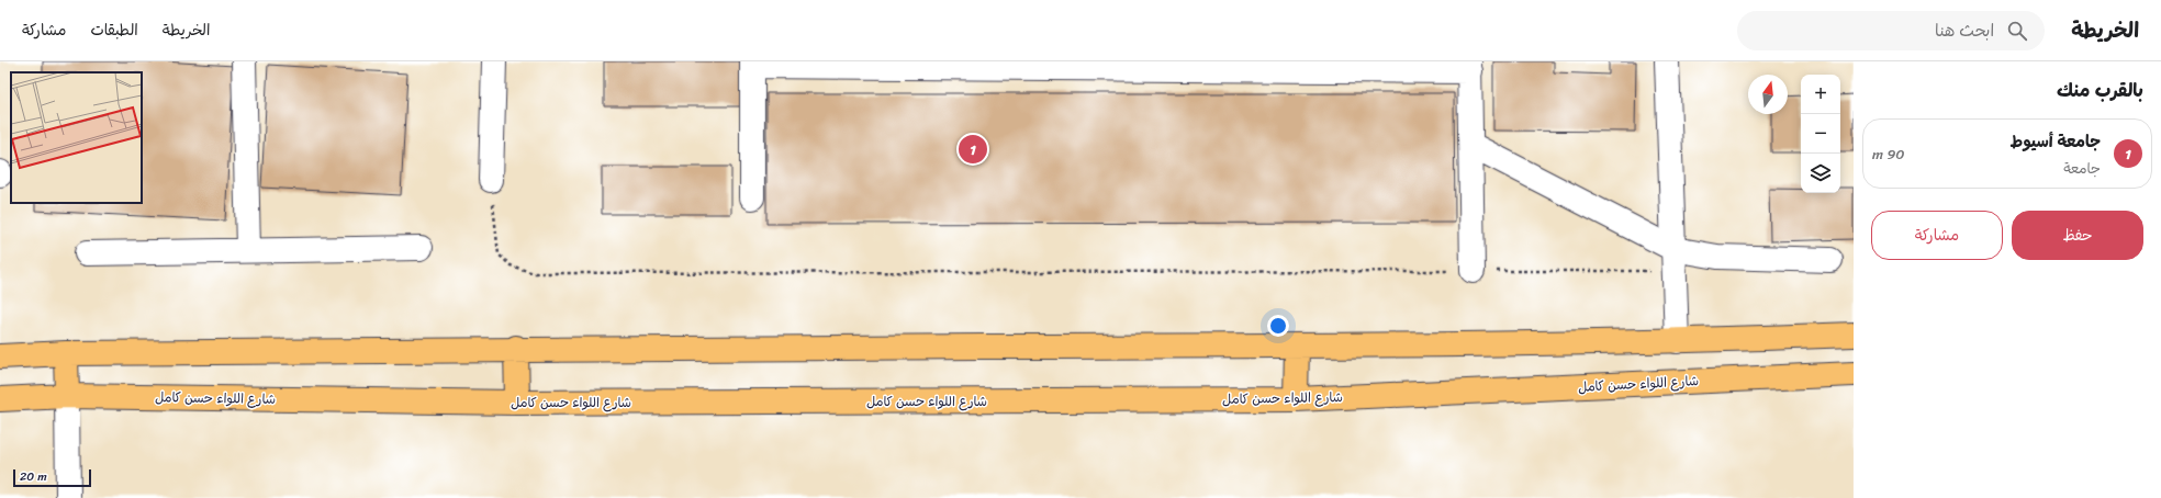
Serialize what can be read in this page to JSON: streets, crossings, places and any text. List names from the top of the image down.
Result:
{
  "streets": {
    "main road": ["شارع اللواء حسن كامل"]
  },
  "scale_bar": "20 m",
  "north": "top",
  "page": {
    "header": "الخريطة",
    "search": "ابحث هنا",
    "nav": ["الخريطة", "الطبقات", "مشاركة"],
    "heading": "بالقرب منك",
    "map_buttons": ["+", "−"],
    "list": [
      {
        "mark": "1",
        "name": "جامعة أسيوط",
        "note": "جامعة",
        "value": "90 m"
      }
    ],
    "pins": "1",
    "buttons": ["حفظ", "مشاركة"],
    "scale": "20 m"
  }
}
